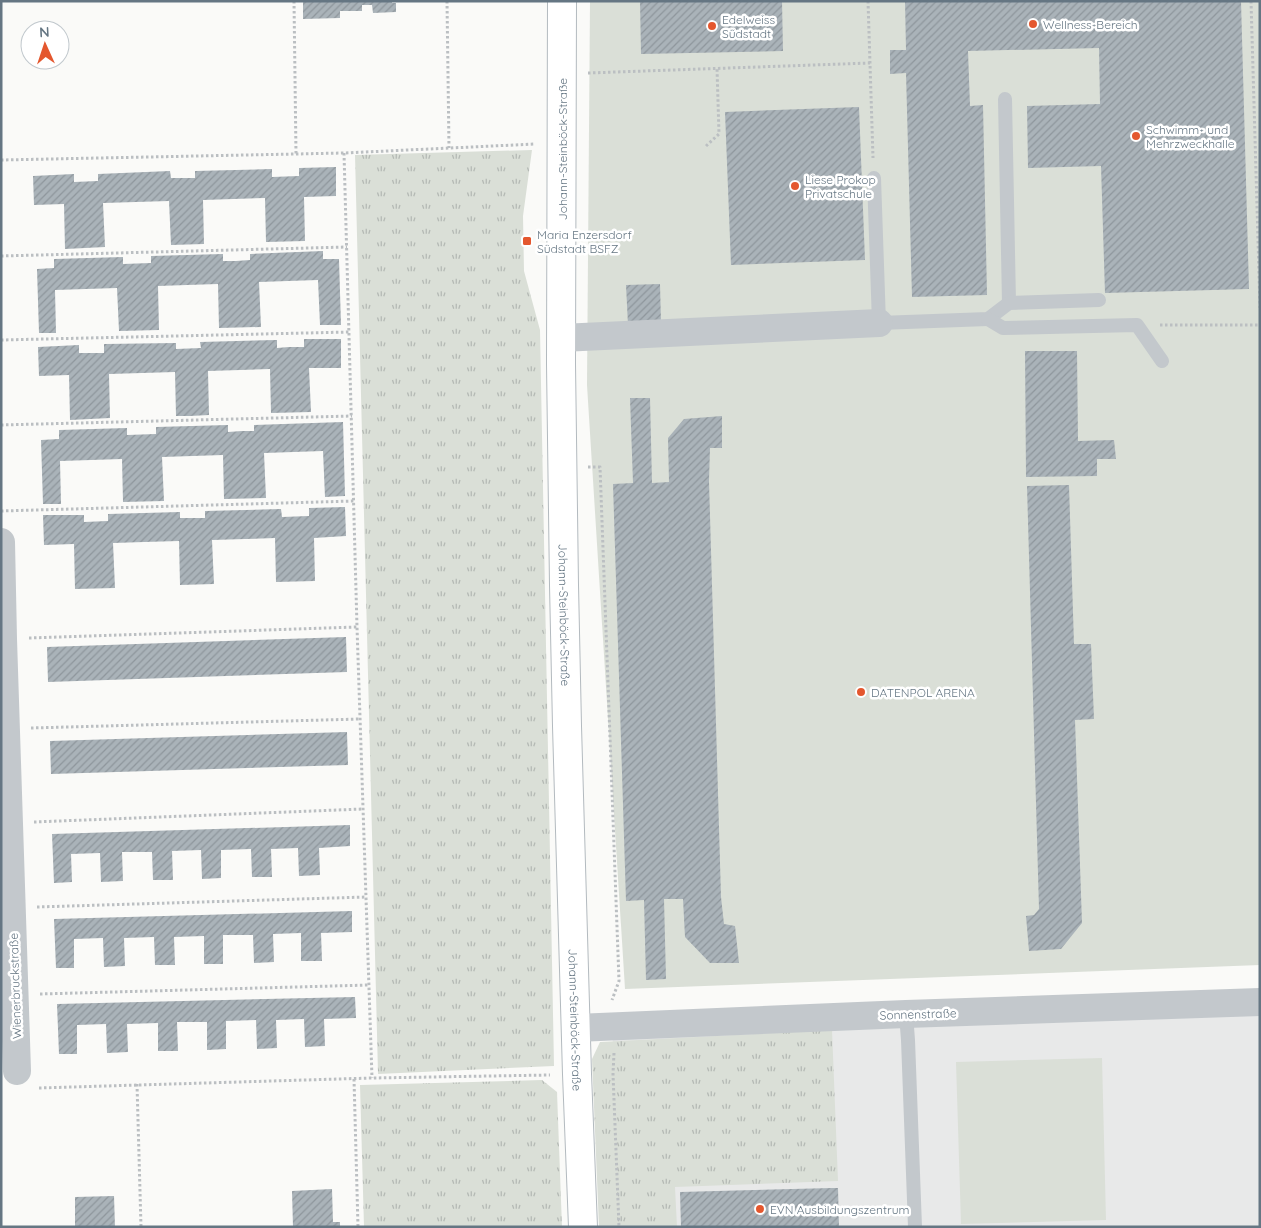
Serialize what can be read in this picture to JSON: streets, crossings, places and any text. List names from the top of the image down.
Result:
{
  "streets": {
    "street": ["Johann-Steinböck-Straße", "Wienerbruckstraße", "Sonnenstraße"]
  },
  "crossings": [
    ["Johann-Steinböck-Straße", "Sonnenstraße"]
  ],
  "places": {
    "other": [
      "Wellness-Bereich",
      "Edelweiss Südstadt",
      "Schwimm- und Mehrzweckhalle",
      "Liese Prokop Privatschule",
      "DATENPOL ARENA",
      "EVN Ausbildungszentrum"
    ],
    "transit": ["Maria Enzersdorf Südstadt BSFZ"]
  },
  "north": "top"
}
